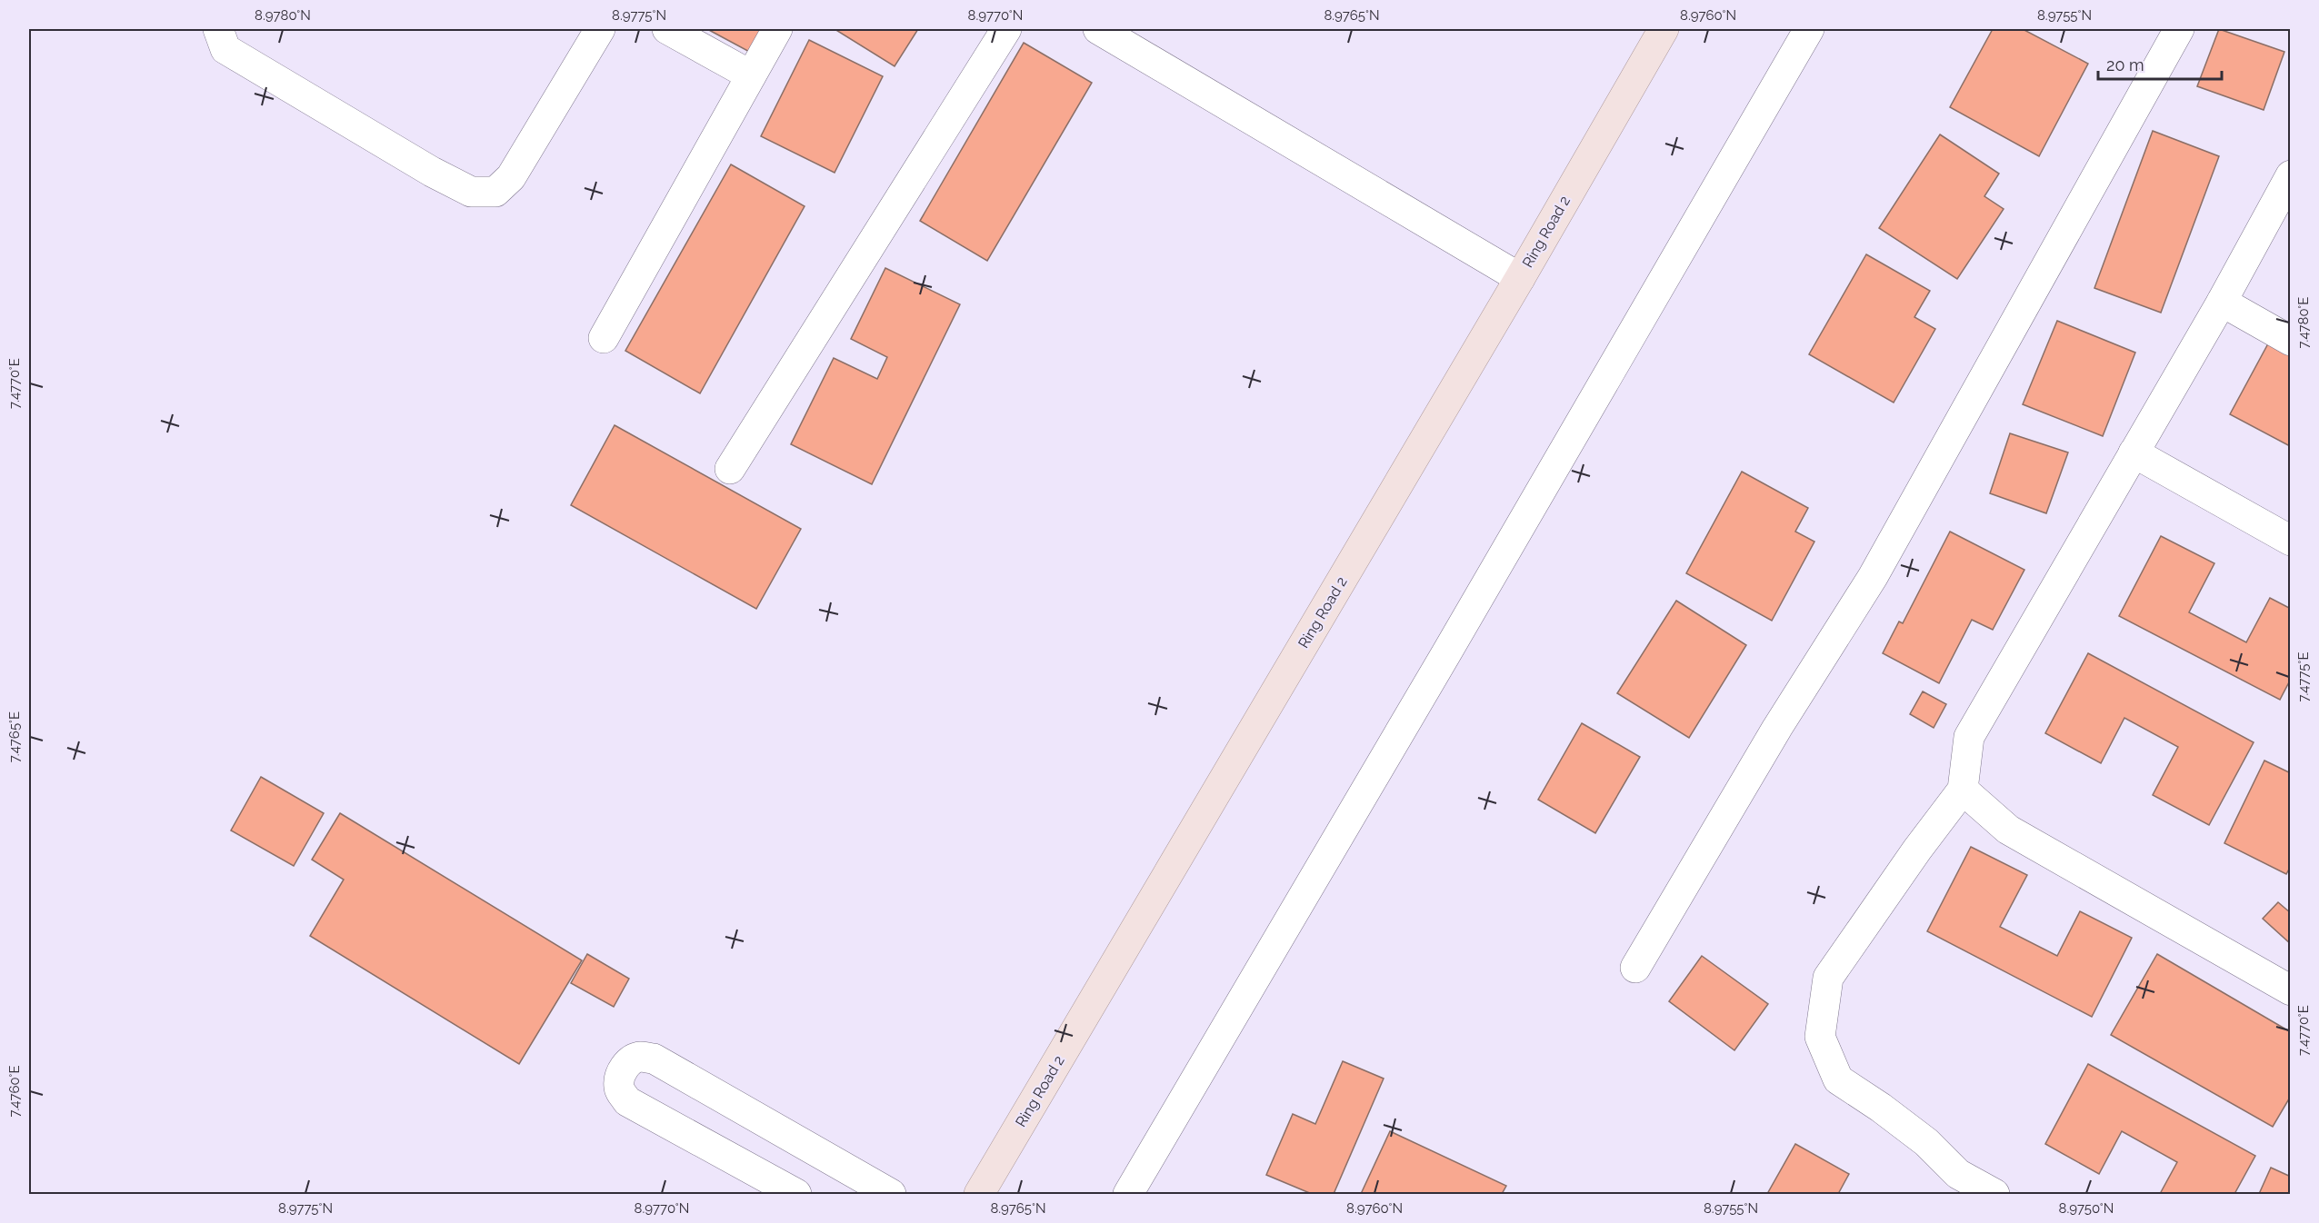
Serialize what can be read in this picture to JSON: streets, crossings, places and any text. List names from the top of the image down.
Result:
{
  "streets": {
    "main road": ["Ring Road 2"]
  },
  "scale_bar": "20 m",
  "coordinates": [
    "8.9780°N",
    "8.9775°N",
    "8.9770°N",
    "8.9765°N",
    "8.9760°N",
    "8.9755°N",
    "7.4780°E",
    "7.4770°E",
    "7.4775°E",
    "7.4765°E",
    "7.4760°E",
    "8.9750°N"
  ]
}
